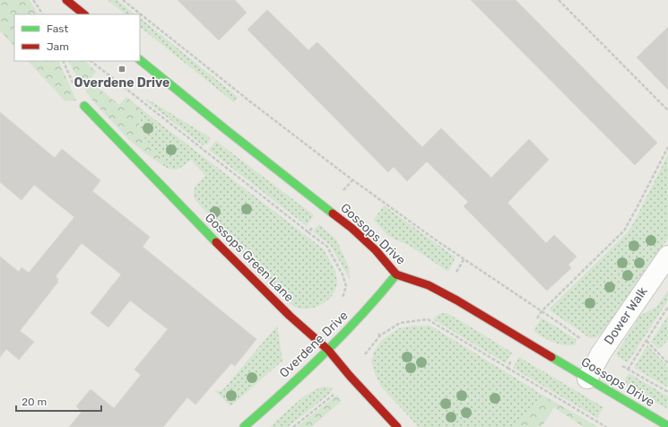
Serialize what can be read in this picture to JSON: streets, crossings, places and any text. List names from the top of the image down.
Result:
{
  "streets": {
    "street": [
      "Gossops Drive",
      "Gossops Green Lane",
      "Dower Walk",
      "Overdene Drive"
    ]
  },
  "crossings": [
    ["Gossops Drive", "Dower Walk"],
    ["Gossops Drive", "Overdene Drive"],
    ["Gossops Green Lane", "Overdene Drive"]
  ],
  "places": {
    "transit": ["Overdene Drive"]
  },
  "legend": ["Fast", "Jam"],
  "scale_bar": "20 m"
}
